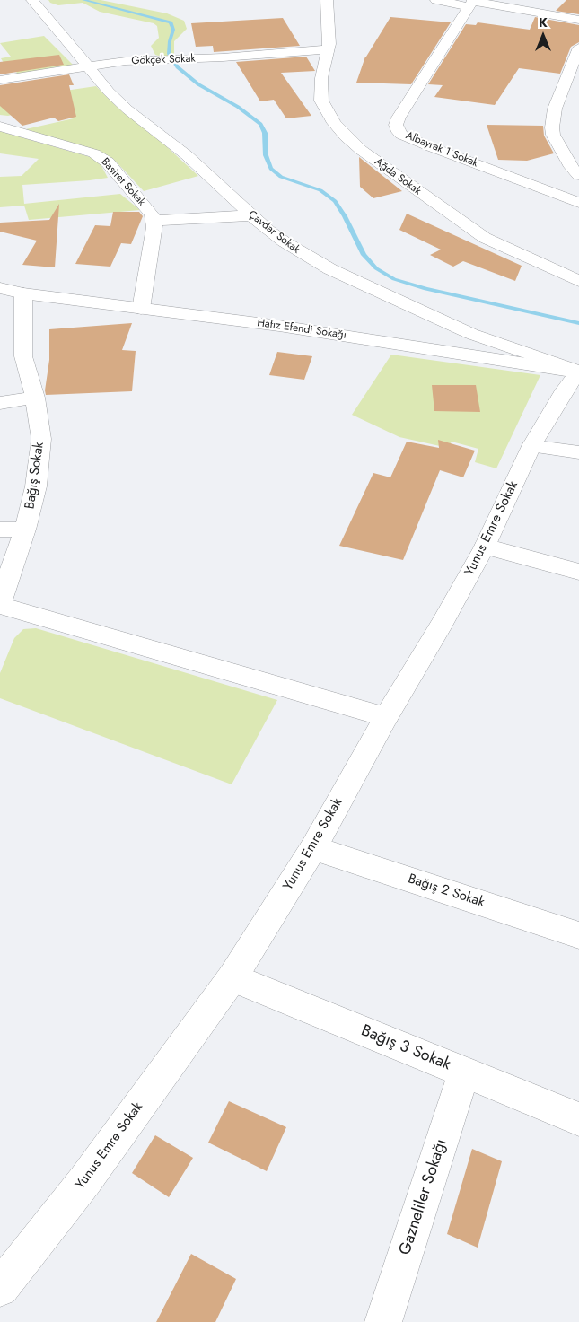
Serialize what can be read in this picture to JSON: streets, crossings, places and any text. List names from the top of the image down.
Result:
{
  "streets": {
    "street": [
      "Gökçek Sokak",
      "Albayrak 1 Sokak",
      "Ağda Sokak",
      "Basiret Sokak",
      "Çavdar Sokak",
      "Hafız Efendi Sokağı",
      "Bağış Sokak",
      "Yunus Emre Sokak",
      "Bağış 2 Sokak",
      "Bağış 3 Sokak",
      "Gazneliler Sokağı"
    ]
  },
  "crossings": [
    ["Gökçek Sokak", "Ağda Sokak"],
    ["Gökçek Sokak", "Çavdar Sokak"],
    ["Basiret Sokak", "Hafız Efendi Sokağı"],
    ["Çavdar Sokak", "Hafız Efendi Sokağı"],
    ["Çavdar Sokak", "Yunus Emre Sokak"],
    ["Hafız Efendi Sokağı", "Bağış Sokak"],
    ["Hafız Efendi Sokağı", "Yunus Emre Sokak"],
    ["Yunus Emre Sokak", "Bağış 2 Sokak"],
    ["Yunus Emre Sokak", "Bağış 3 Sokak"],
    ["Bağış 3 Sokak", "Gazneliler Sokağı"]
  ],
  "north": "top"
}
